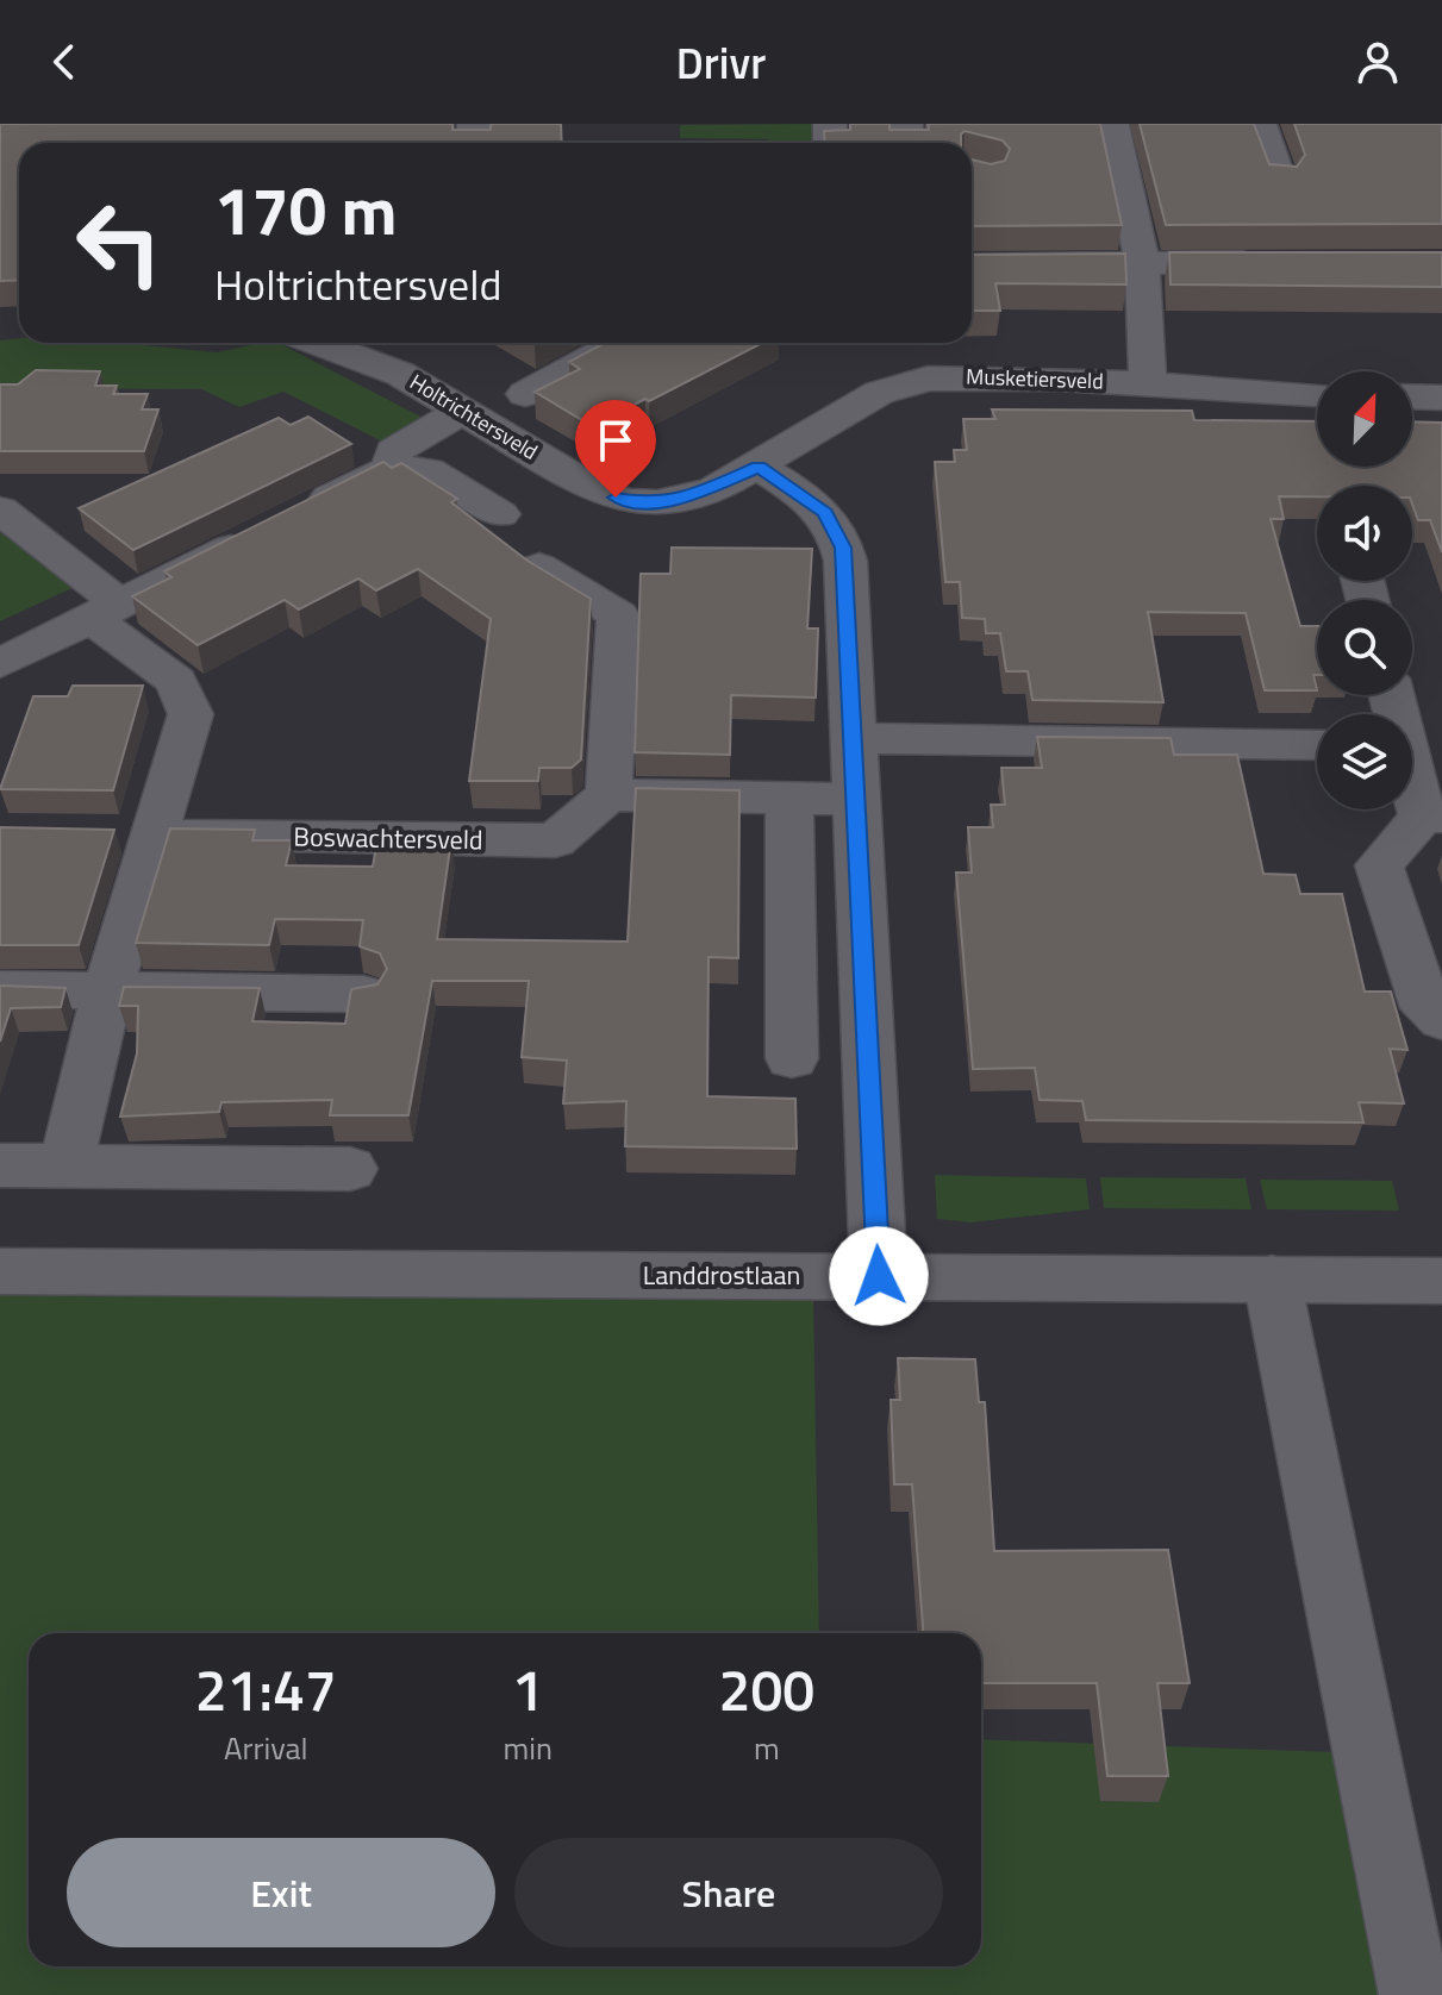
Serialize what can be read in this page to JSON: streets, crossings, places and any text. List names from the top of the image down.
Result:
{
  "streets": {
    "street": [
      "Musketiersveld",
      "Holtrichtersveld",
      "Boswachtersveld",
      "Landdrostlaan"
    ]
  },
  "crossings": [
    ["Musketiersveld", "Holtrichtersveld"]
  ],
  "north": "top right",
  "page": {
    "header": "Drivr",
    "turn": ["170 m", "Holtrichtersveld"],
    "eta": [
      "21:47",
      "Arrival",
      "1",
      "min",
      "200",
      "m"
    ],
    "buttons": ["Exit", "Share"]
  }
}
